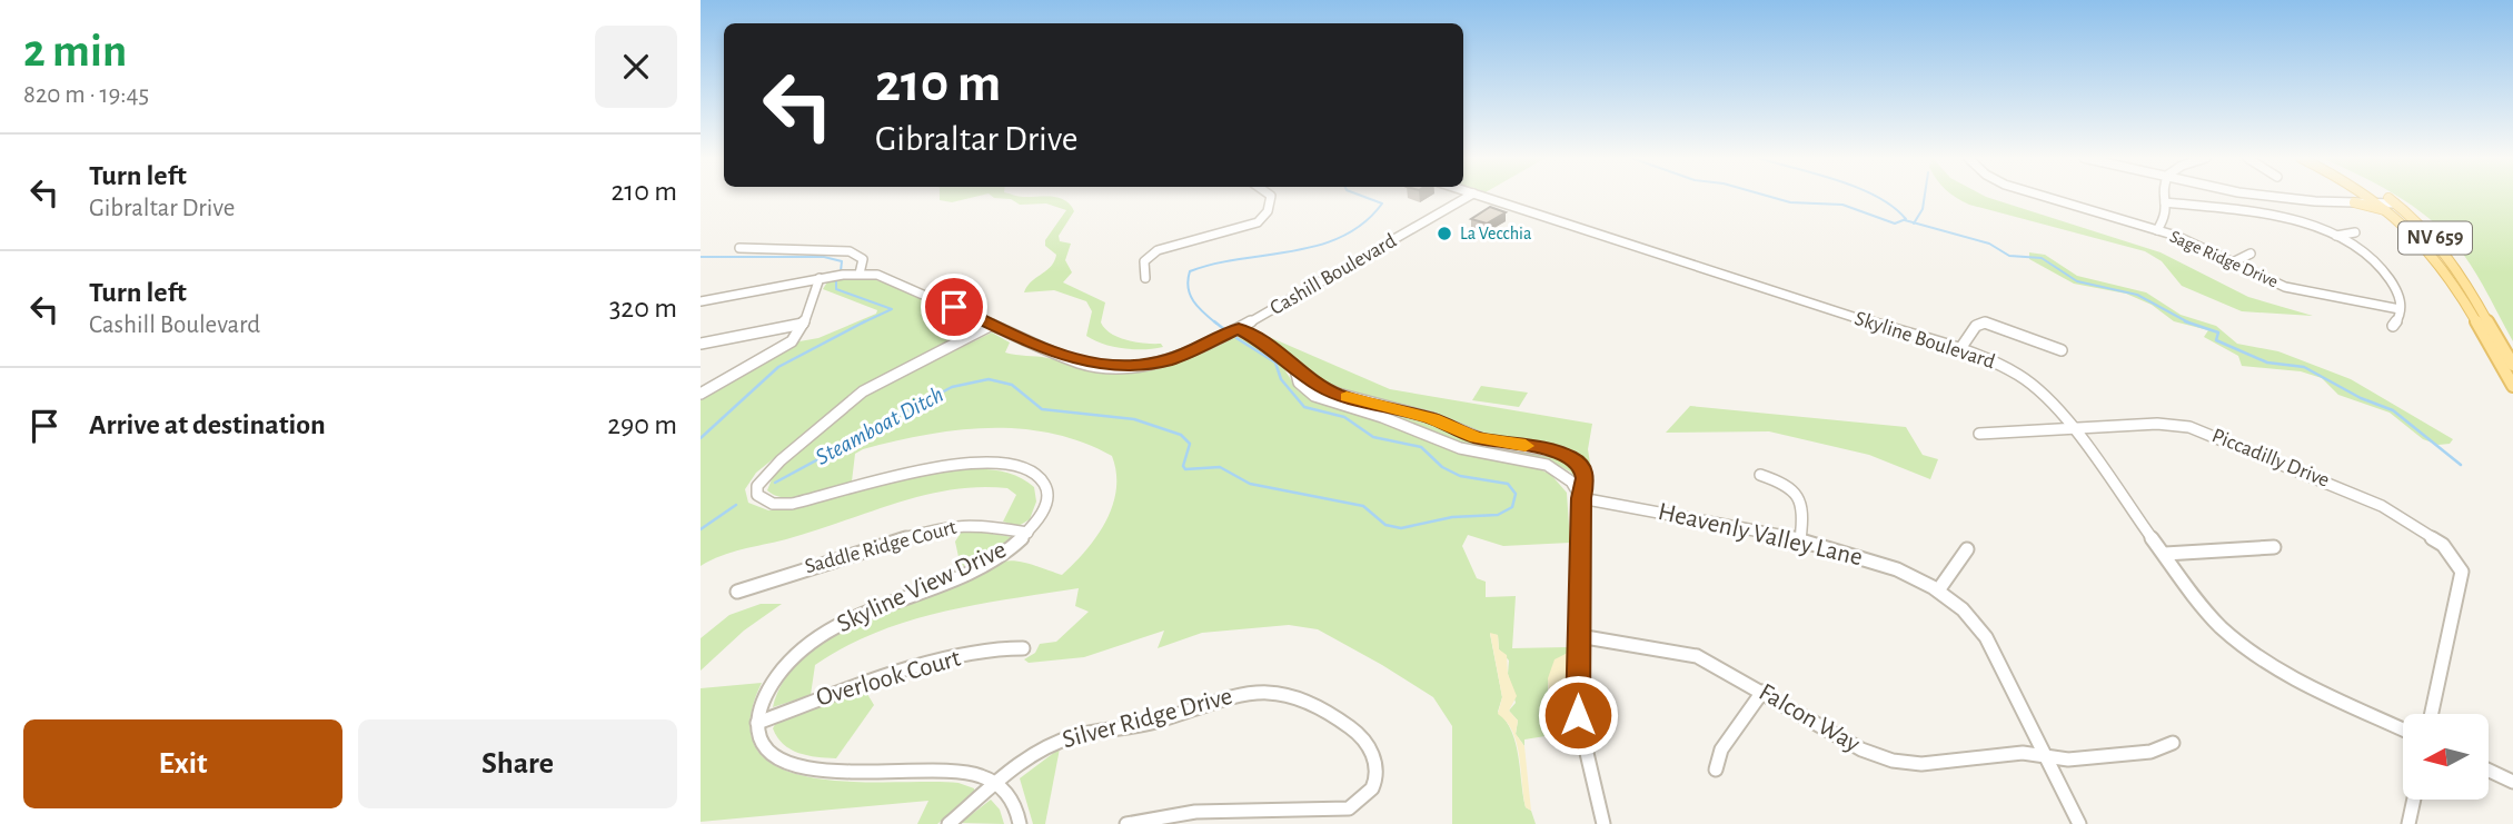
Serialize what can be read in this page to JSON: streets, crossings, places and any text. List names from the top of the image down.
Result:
{
  "streets": {
    "main road": ["NV 659"],
    "street": [
      "Sage Ridge Drive",
      "Cashill Boulevard",
      "Skyline Boulevard",
      "Piccadilly Drive",
      "Heavenly Valley Lane",
      "Saddle Ridge Court",
      "Skyline View Drive",
      "Overlook Court",
      "Silver Ridge Drive",
      "Falcon Way"
    ]
  },
  "crossings": [
    ["Cashill Boulevard", "Skyline View Drive"],
    ["Skyline Boulevard", "Piccadilly Drive"],
    ["Heavenly Valley Lane", "Falcon Way"],
    ["Saddle Ridge Court", "Skyline View Drive"],
    ["Skyline View Drive", "Overlook Court"]
  ],
  "water": ["Steamboat Ditch"],
  "places": ["La Vecchia"],
  "north": "left",
  "page": {
    "heading": ["2 min", "820 m · 19:45"],
    "turn": ["210 m", "Gibraltar Drive"],
    "list": [
      {
        "name": "Turn left",
        "note": "Gibraltar Drive",
        "value": "210 m"
      },
      {
        "name": "Turn left",
        "note": "Cashill Boulevard",
        "value": "320 m"
      },
      {
        "name": "Arrive at destination",
        "value": "290 m"
      }
    ],
    "buttons": ["Exit", "Share"]
  }
}
